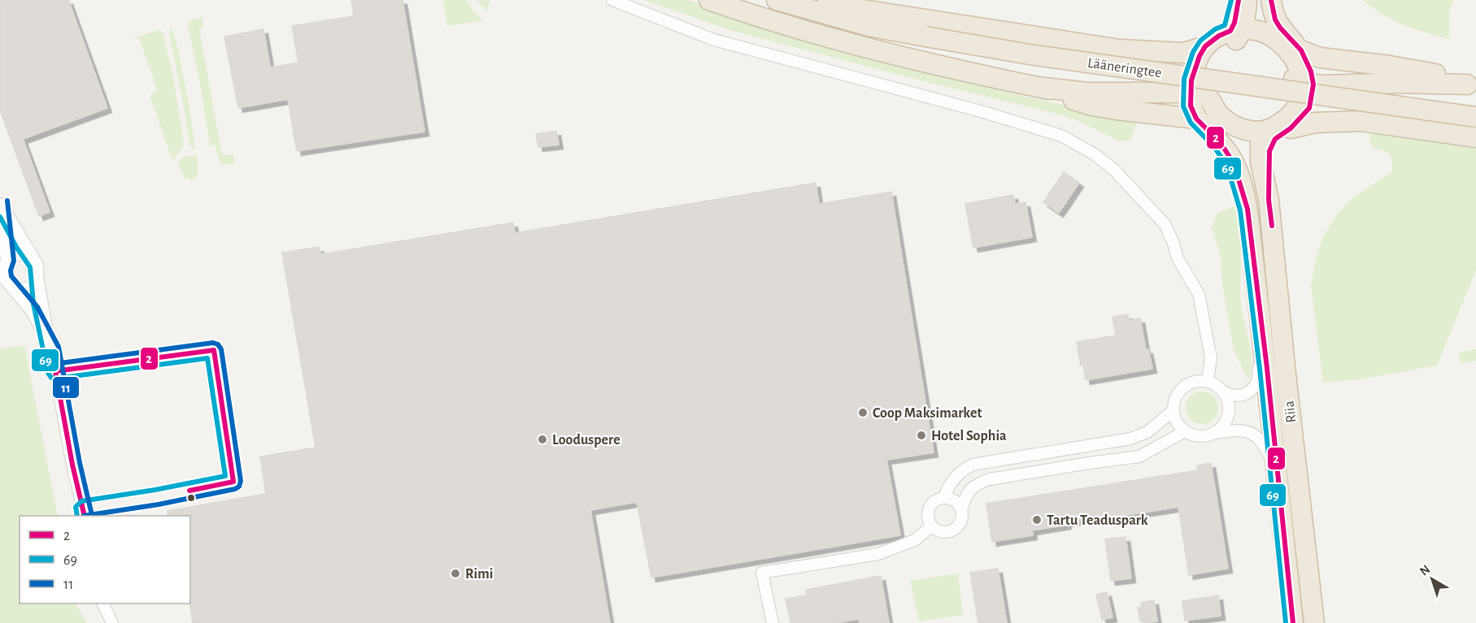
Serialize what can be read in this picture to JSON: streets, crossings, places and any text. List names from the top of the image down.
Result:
{
  "streets": {
    "highway": ["Lääneringtee", "Riia"]
  },
  "places": [
    "Coop Maksimarket",
    "Hotel Sophia",
    "Looduspere",
    "Tartu Teaduspark",
    "Rimi"
  ],
  "lines": ["transit line 2", "transit line 69", "transit line 11"],
  "legend": ["2", "69", "11"],
  "north": "top left"
}
